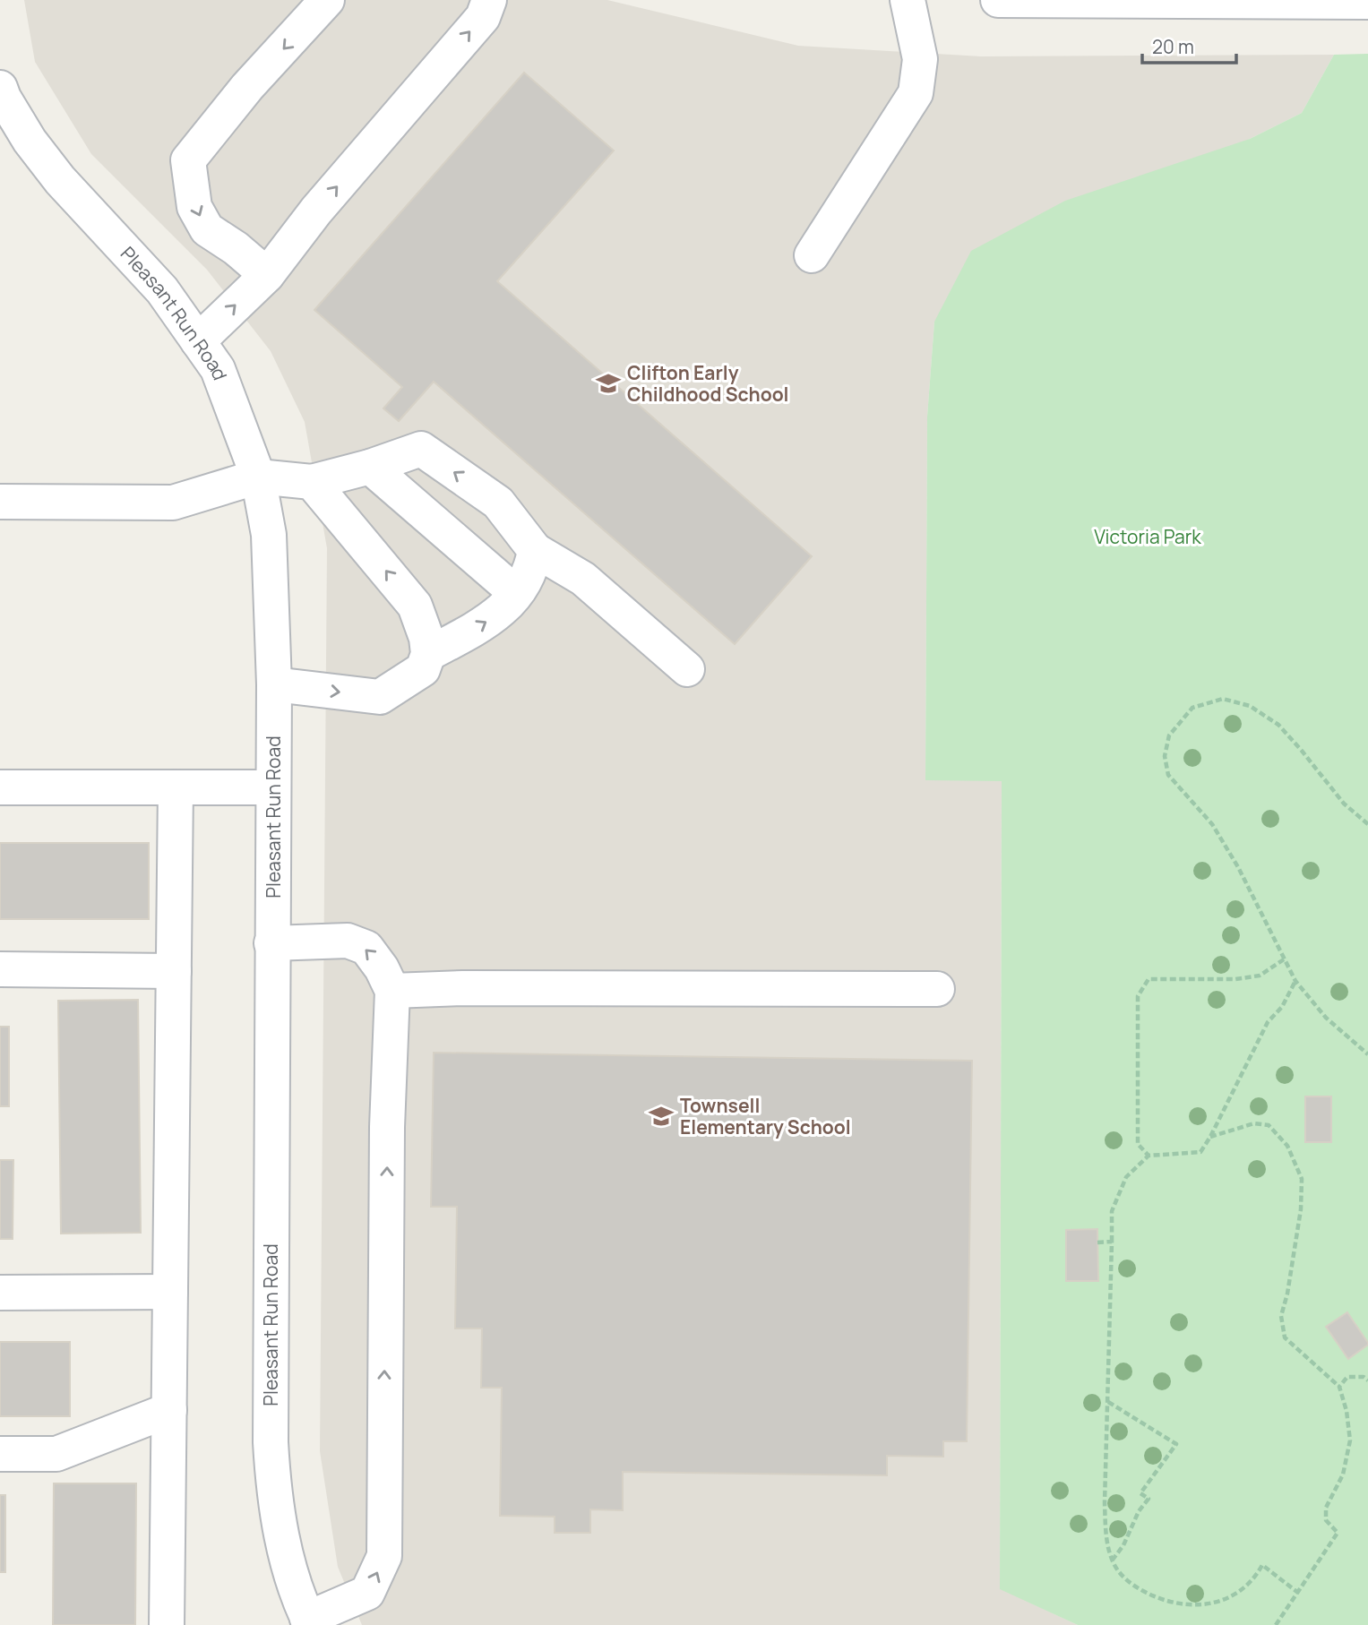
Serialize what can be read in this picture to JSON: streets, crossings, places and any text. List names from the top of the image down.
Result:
{
  "streets": {
    "street": ["Pleasant Run Road"]
  },
  "parks": ["Victoria Park"],
  "places": {
    "school or university": ["Clifton Early Childhood School", "Townsell Elementary School"]
  },
  "scale_bar": "20 m"
}
